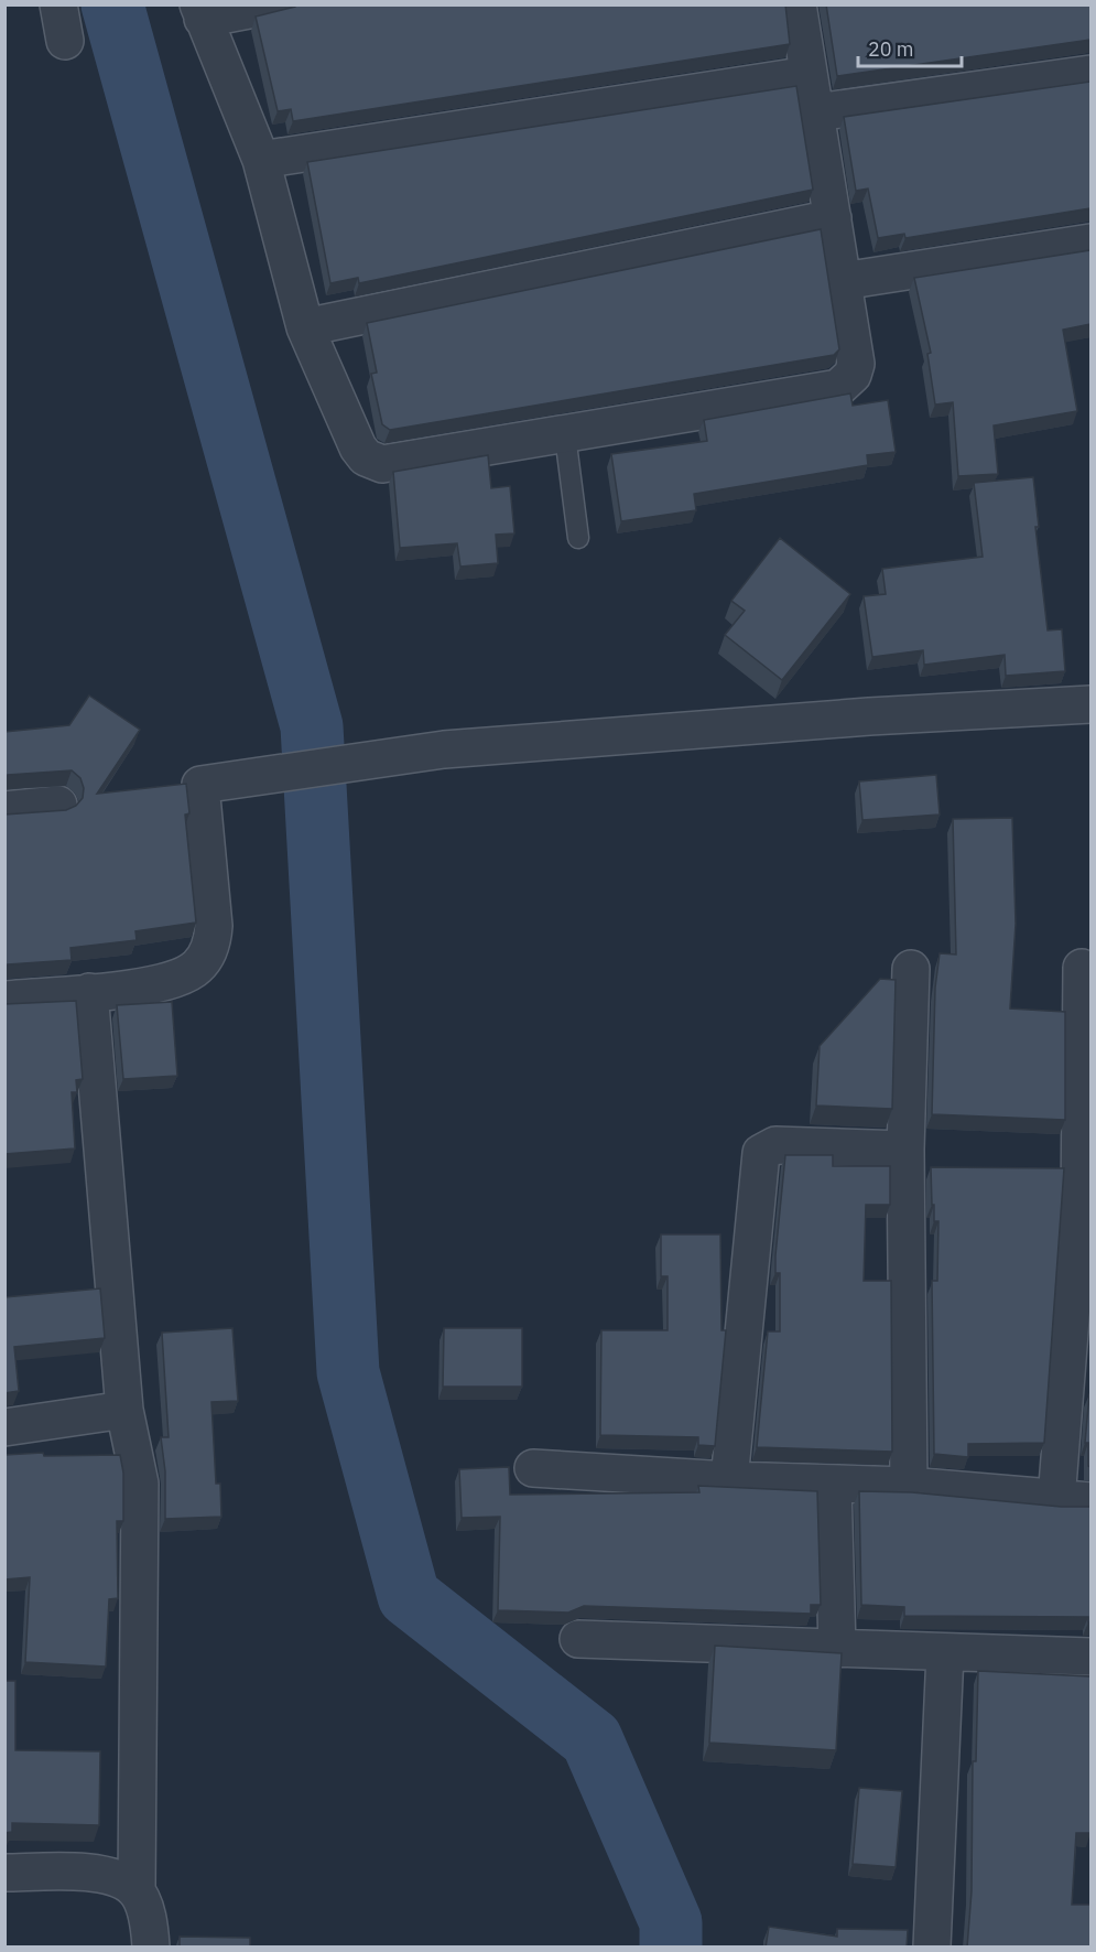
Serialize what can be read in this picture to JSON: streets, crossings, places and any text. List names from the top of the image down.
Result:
{
  "scale_bar": "20 m"
}
